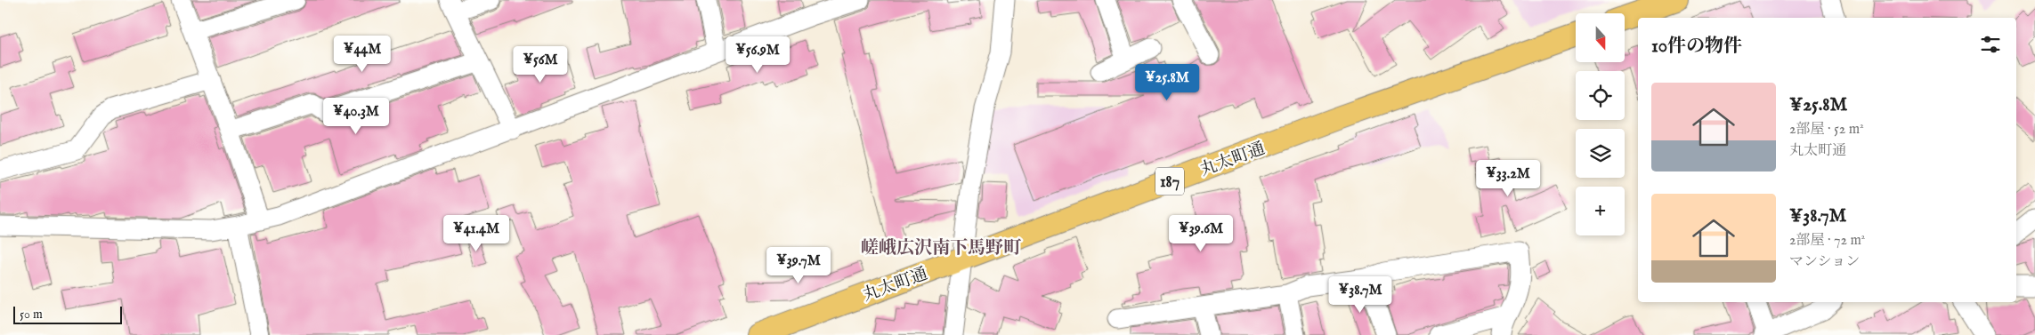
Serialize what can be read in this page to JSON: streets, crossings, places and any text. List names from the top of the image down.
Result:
{
  "streets": {
    "main road": ["丸太町通", "187"]
  },
  "districts": ["嵯峨広沢南下馬野町"],
  "scale_bar": "50 m",
  "north": "bottom",
  "page": {
    "map_buttons": "+",
    "heading": "10件の物件",
    "price": [
      "¥44M",
      "¥56.9M",
      "¥56M",
      "¥25.8M",
      "¥40.3M",
      "¥33.2M",
      "¥41.4M",
      "¥39.6M",
      "¥39.7M",
      "¥38.7M"
    ],
    "list": [
      {
        "name": "¥25.8M",
        "note": "2部屋 · 52 m² · 丸太町通"
      },
      {
        "name": "¥38.7M",
        "note": "2部屋 · 72 m² · マンション"
      }
    ],
    "scale": "50 m"
  }
}
